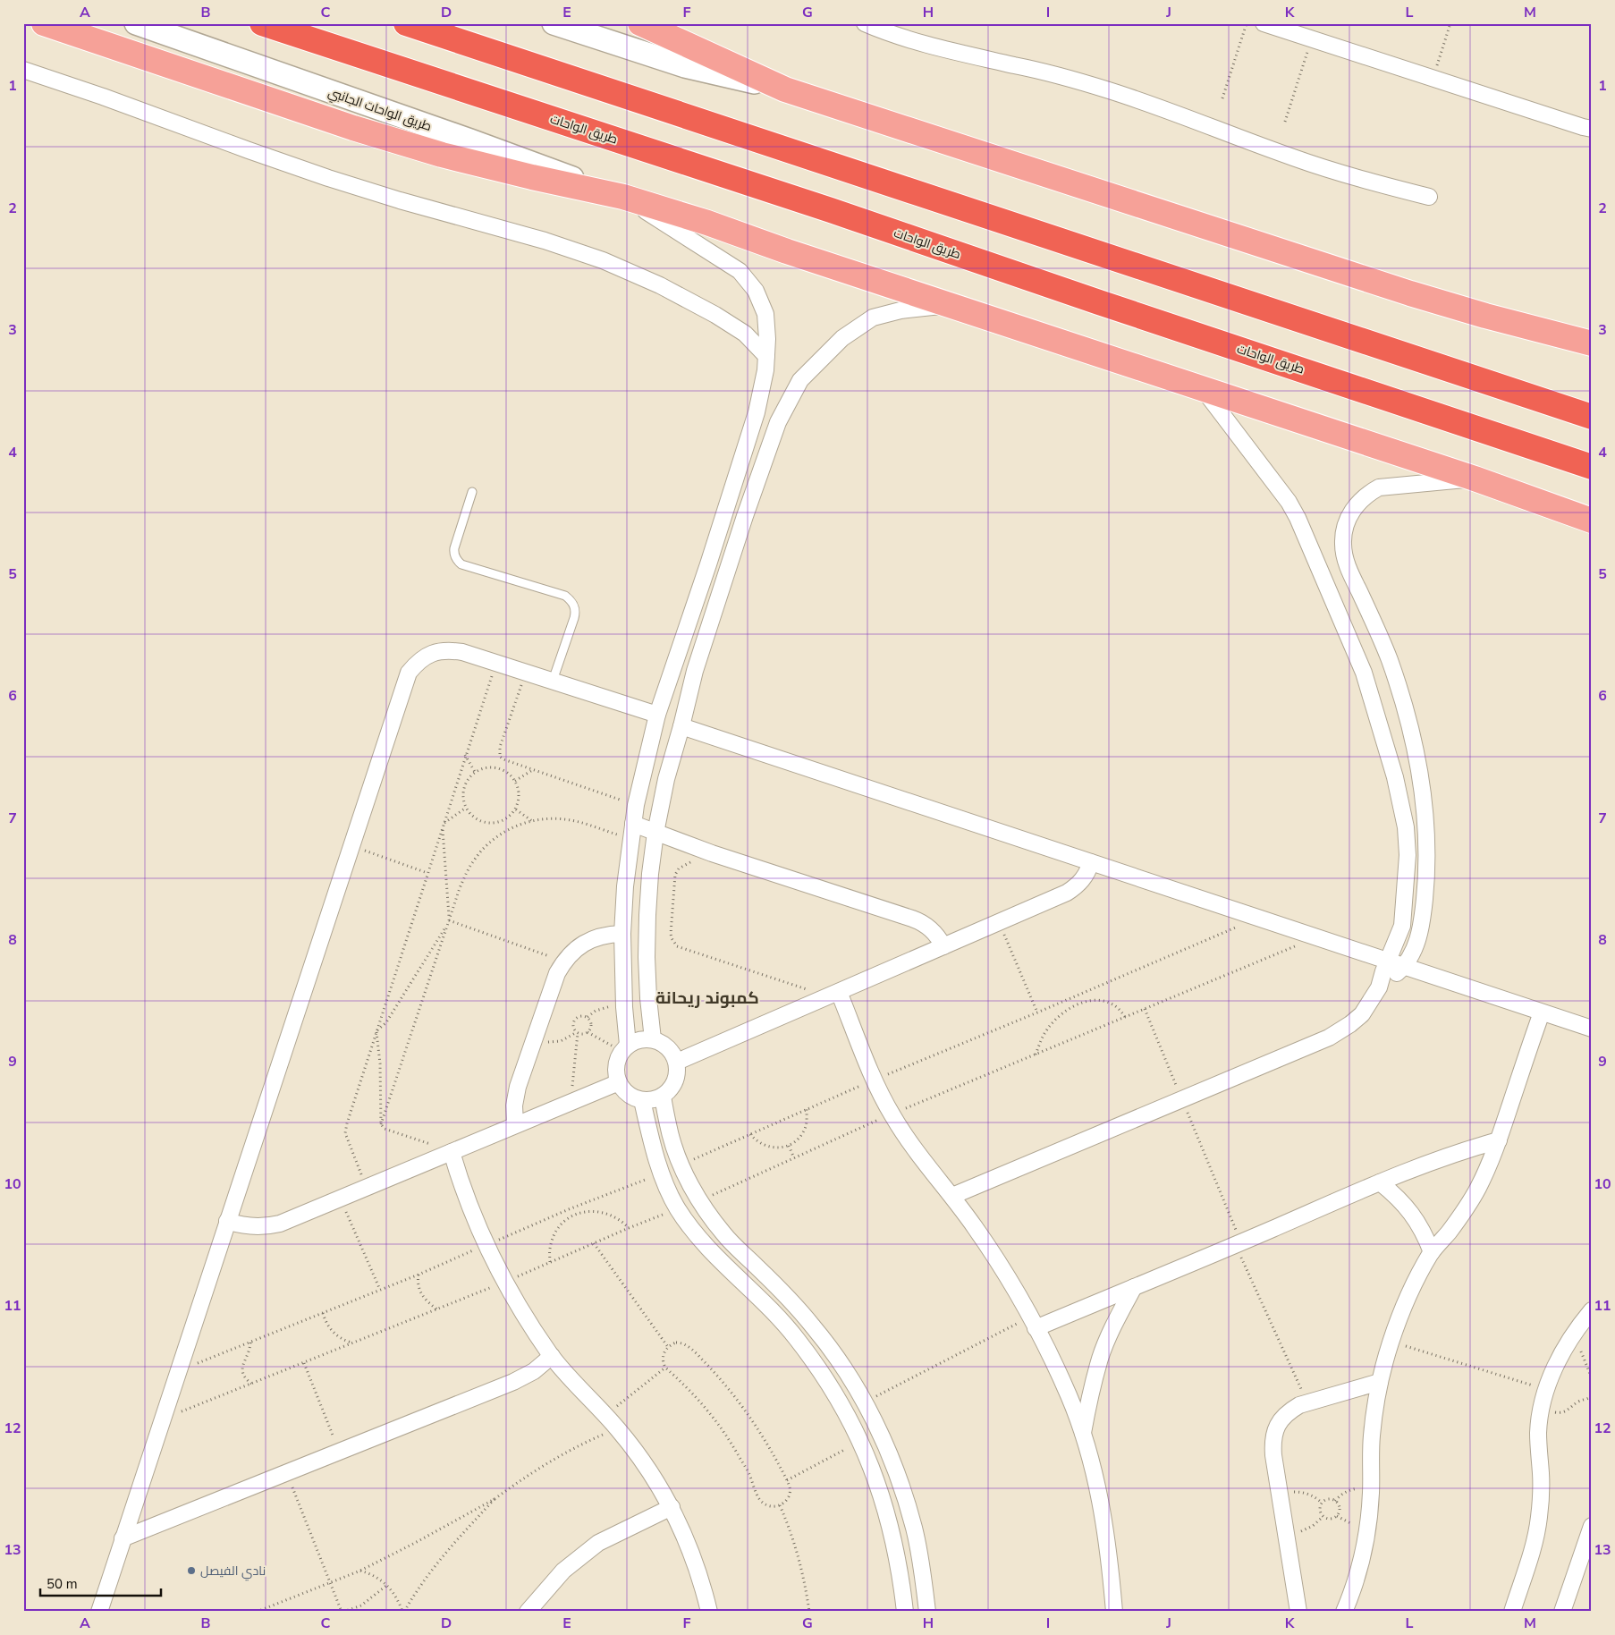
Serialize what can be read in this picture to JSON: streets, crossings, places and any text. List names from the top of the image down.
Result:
{
  "streets": {
    "highway": ["طريق الواحات"],
    "street": ["طريق الواحات الجانبي"]
  },
  "districts": ["كمبوند ريحانة"],
  "places": ["نادي الفيصل"],
  "scale_bar": "50 m",
  "grid": {
    "columns": [
      "A",
      "B",
      "C",
      "D",
      "E",
      "F",
      "G",
      "H",
      "I",
      "J",
      "K",
      "L",
      "M"
    ],
    "rows": [
      "1",
      "2",
      "3",
      "4",
      "5",
      "6",
      "7",
      "8",
      "9",
      "10",
      "11",
      "12",
      "13"
    ]
  }
}
